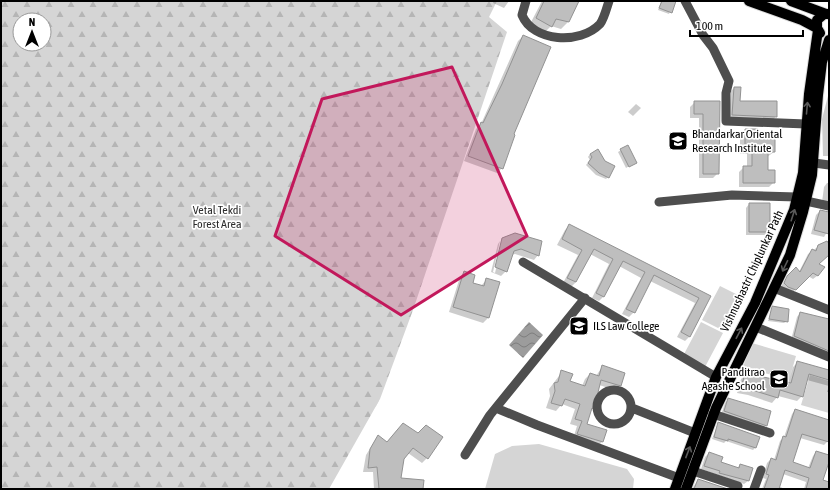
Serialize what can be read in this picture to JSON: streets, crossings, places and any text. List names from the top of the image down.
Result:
{
  "streets": {
    "main road": ["Vishnushastri Chiplunkar Path"]
  },
  "parks": ["Vetal Tekdi Forest Area"],
  "places": {
    "school or university": ["Bhandarkar Oriental Research Institute", "ILS Law College", "Panditrao Agashe School"]
  },
  "scale_bar": "100 m",
  "north": "top"
}
